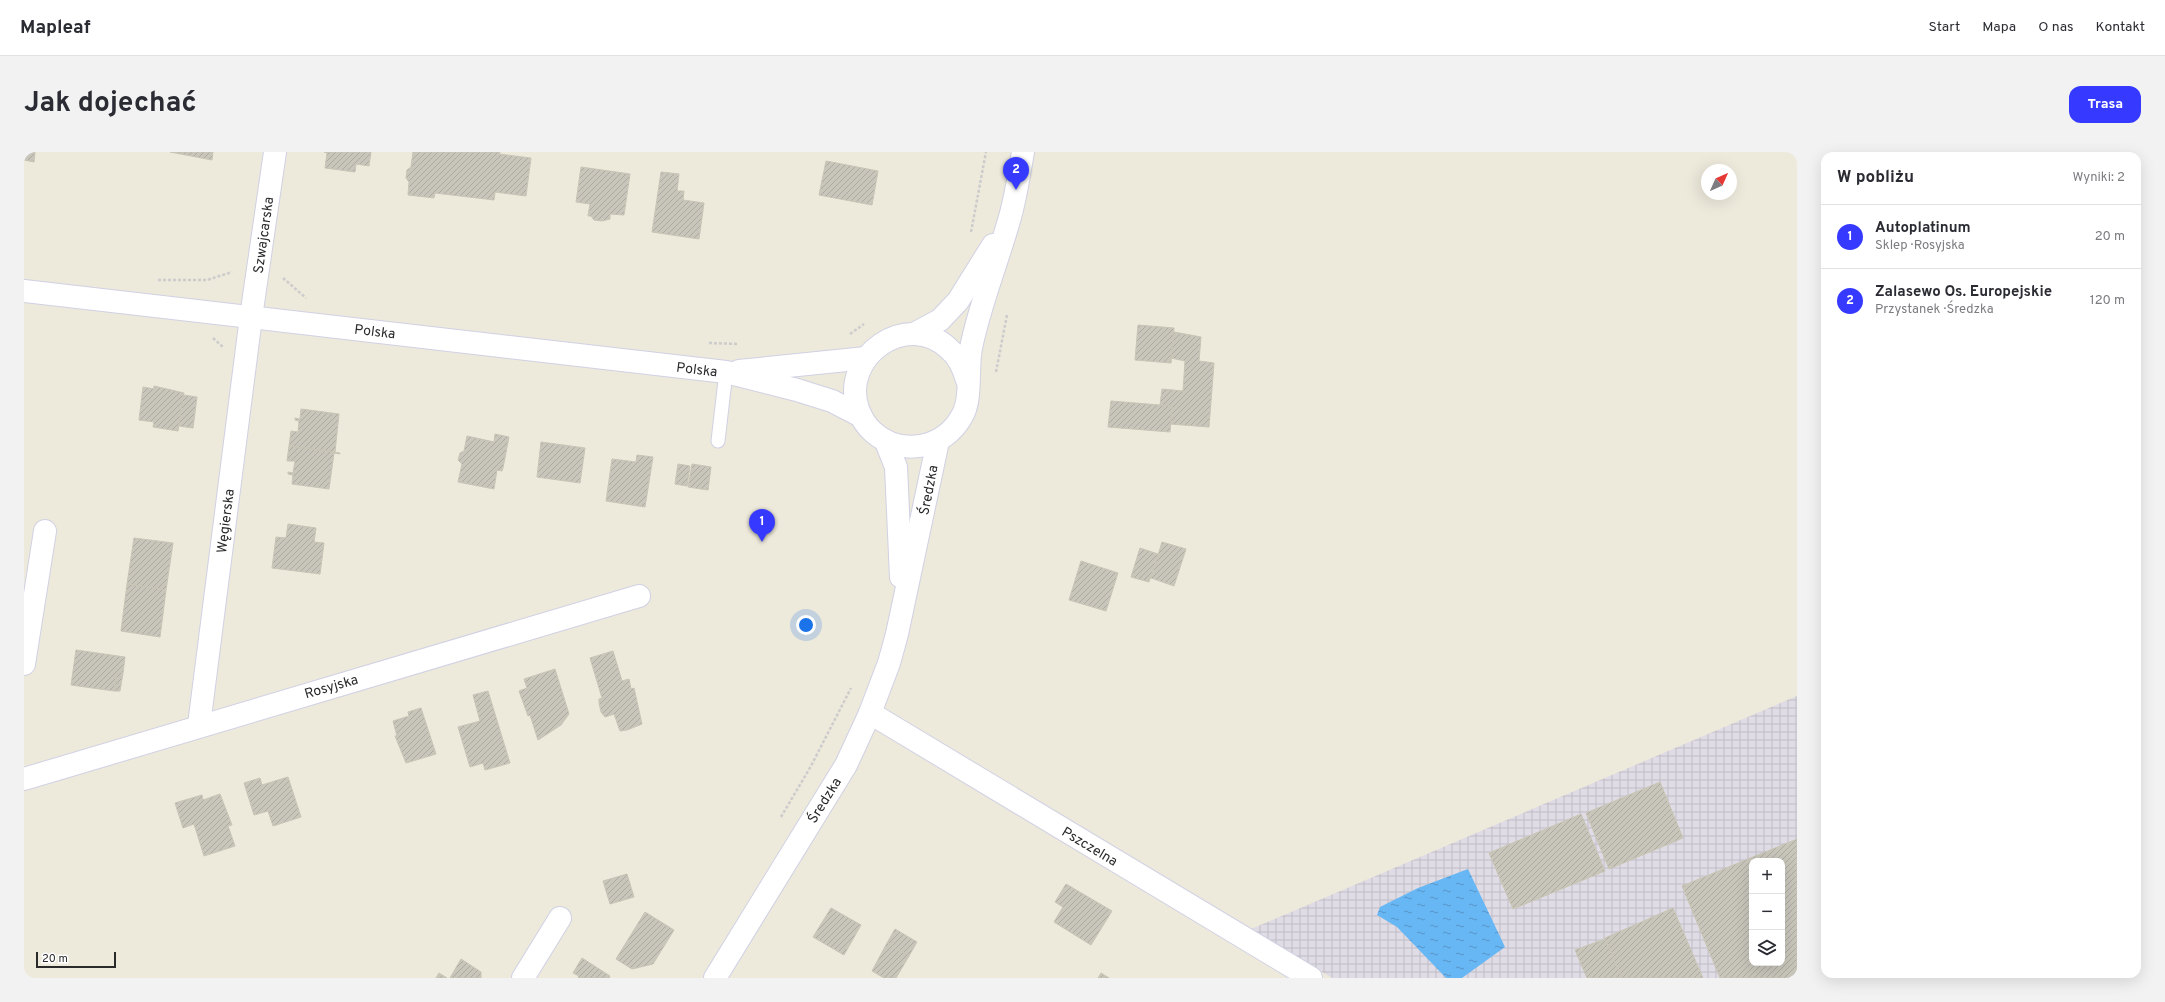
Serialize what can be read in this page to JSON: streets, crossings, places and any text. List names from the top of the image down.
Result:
{
  "streets": {
    "street": [
      "Szwajcarska",
      "Polska",
      "Średzka",
      "Węgierska",
      "Rosyjska",
      "Pszczelna"
    ]
  },
  "crossings": [
    ["Szwajcarska", "Polska"],
    ["Szwajcarska", "Węgierska"],
    ["Polska", "Średzka"],
    ["Polska", "Węgierska"],
    ["Średzka", "Pszczelna"],
    ["Węgierska", "Rosyjska"]
  ],
  "scale_bar": "20 m",
  "north": "top right",
  "page": {
    "header": "Mapleaf",
    "nav": [
      "Start",
      "Mapa",
      "O nas",
      "Kontakt"
    ],
    "title": "Jak dojechać",
    "buttons": "Trasa",
    "heading": ["W pobliżu", "Wyniki: 2"],
    "pins": ["2", "1"],
    "list": [
      {
        "mark": "1",
        "name": "Autoplatinum",
        "note": "Sklep · Rosyjska",
        "value": "20 m"
      },
      {
        "mark": "2",
        "name": "Zalasewo Os. Europejskie",
        "note": "Przystanek · Średzka",
        "value": "120 m"
      }
    ],
    "map_buttons": ["+", "−"],
    "scale": "20 m"
  }
}
